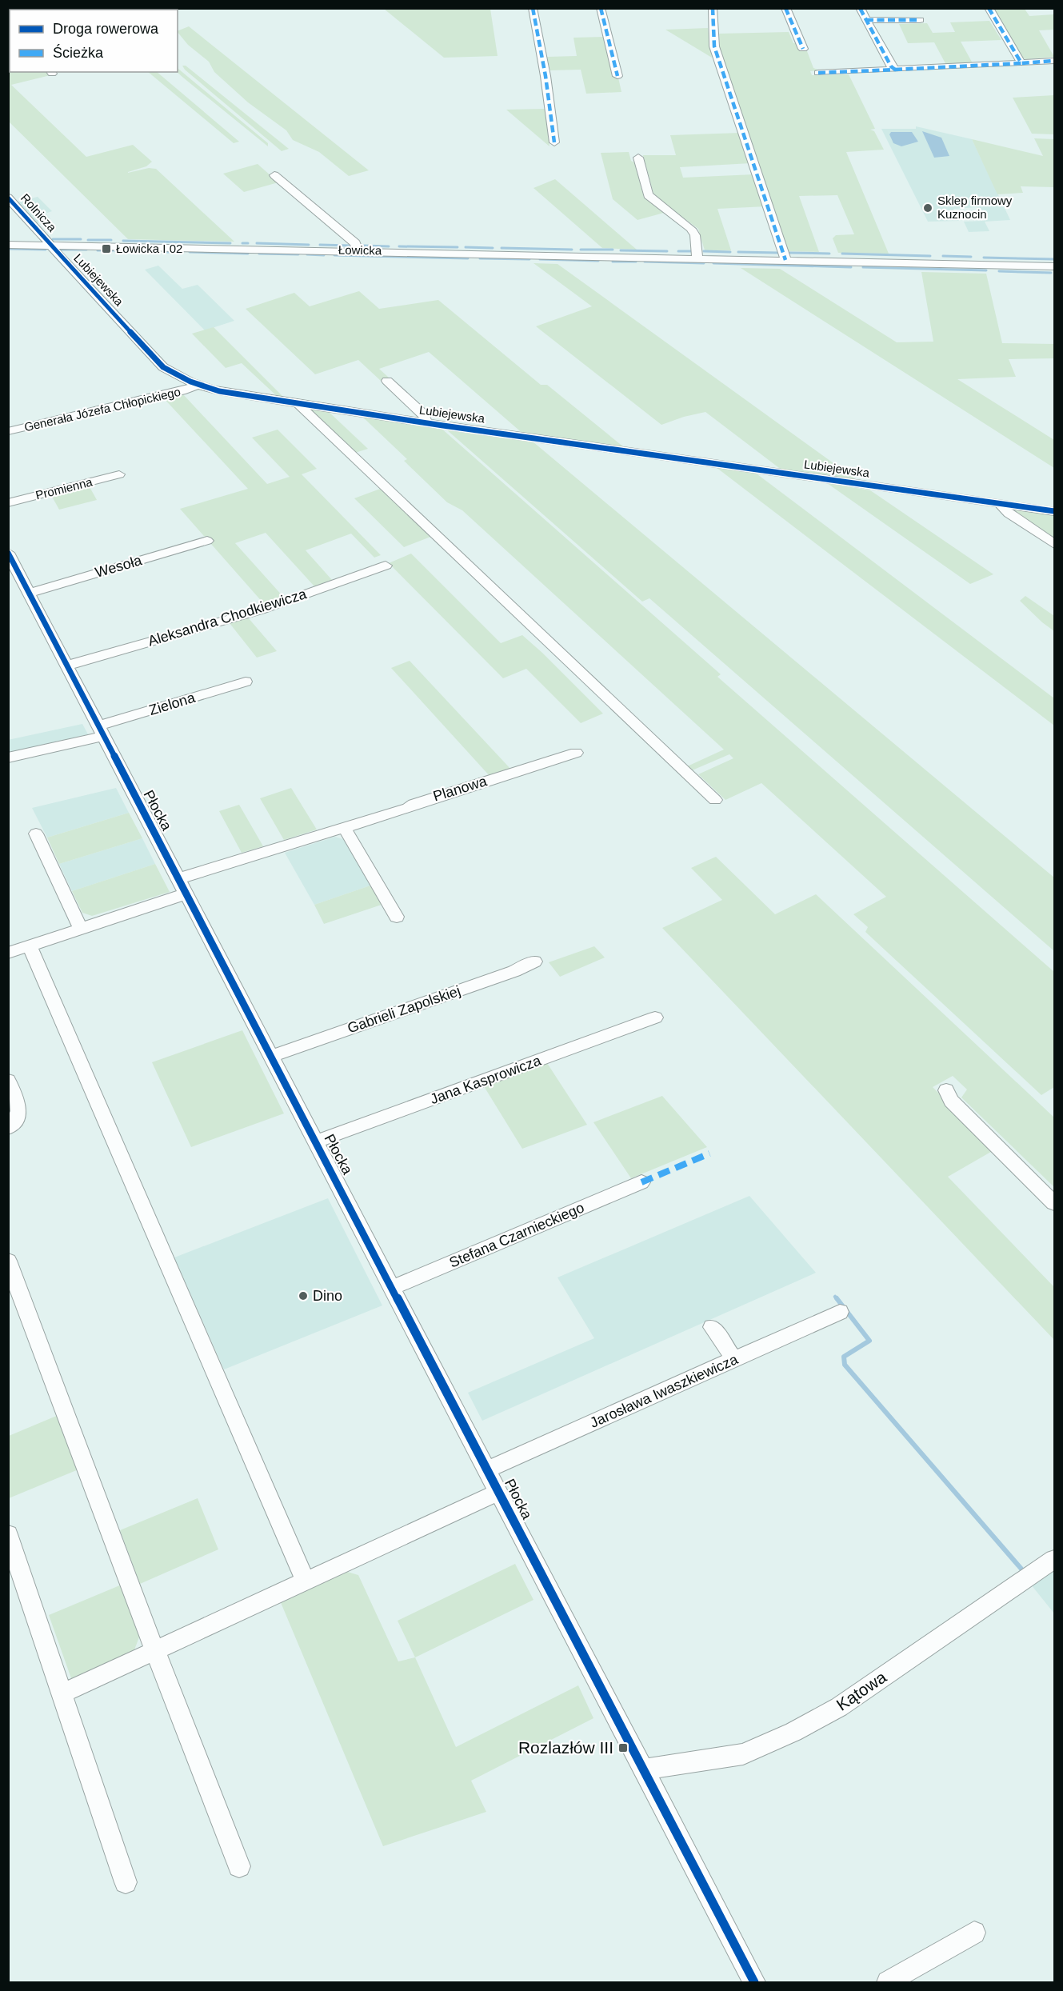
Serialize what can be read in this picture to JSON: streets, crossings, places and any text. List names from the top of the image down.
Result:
{
  "streets": {
    "street": [
      "Rolnicza",
      "Łowicka",
      "Lubiejewska",
      "Generała Józefa Chłopickiego",
      "Promienna",
      "Wesoła",
      "Aleksandra Chodkiewicza",
      "Zielona",
      "Planowa",
      "Płocka",
      "Gabrieli Zapolskiej",
      "Jana Kasprowicza",
      "Stefana Czarnieckiego",
      "Jarosława Iwaszkiewicza",
      "Kątowa"
    ]
  },
  "crossings": [
    ["Rolnicza", "Łowicka"],
    ["Rolnicza", "Lubiejewska"],
    ["Łowicka", "Lubiejewska"],
    ["Lubiejewska", "Generała Józefa Chłopickiego"],
    ["Wesoła", "Płocka"],
    ["Aleksandra Chodkiewicza", "Płocka"],
    ["Zielona", "Płocka"],
    ["Planowa", "Płocka"],
    ["Płocka", "Gabrieli Zapolskiej"],
    ["Płocka", "Jana Kasprowicza"],
    ["Płocka", "Stefana Czarnieckiego"],
    ["Płocka", "Jarosława Iwaszkiewicza"],
    ["Płocka", "Kątowa"]
  ],
  "places": {
    "other": ["Sklep firmowy Kuznocin", "Dino"],
    "transit": ["Łowicka I 02", "Rozlazłów III"]
  },
  "legend": ["Droga rowerowa", "Ścieżka"]
}
